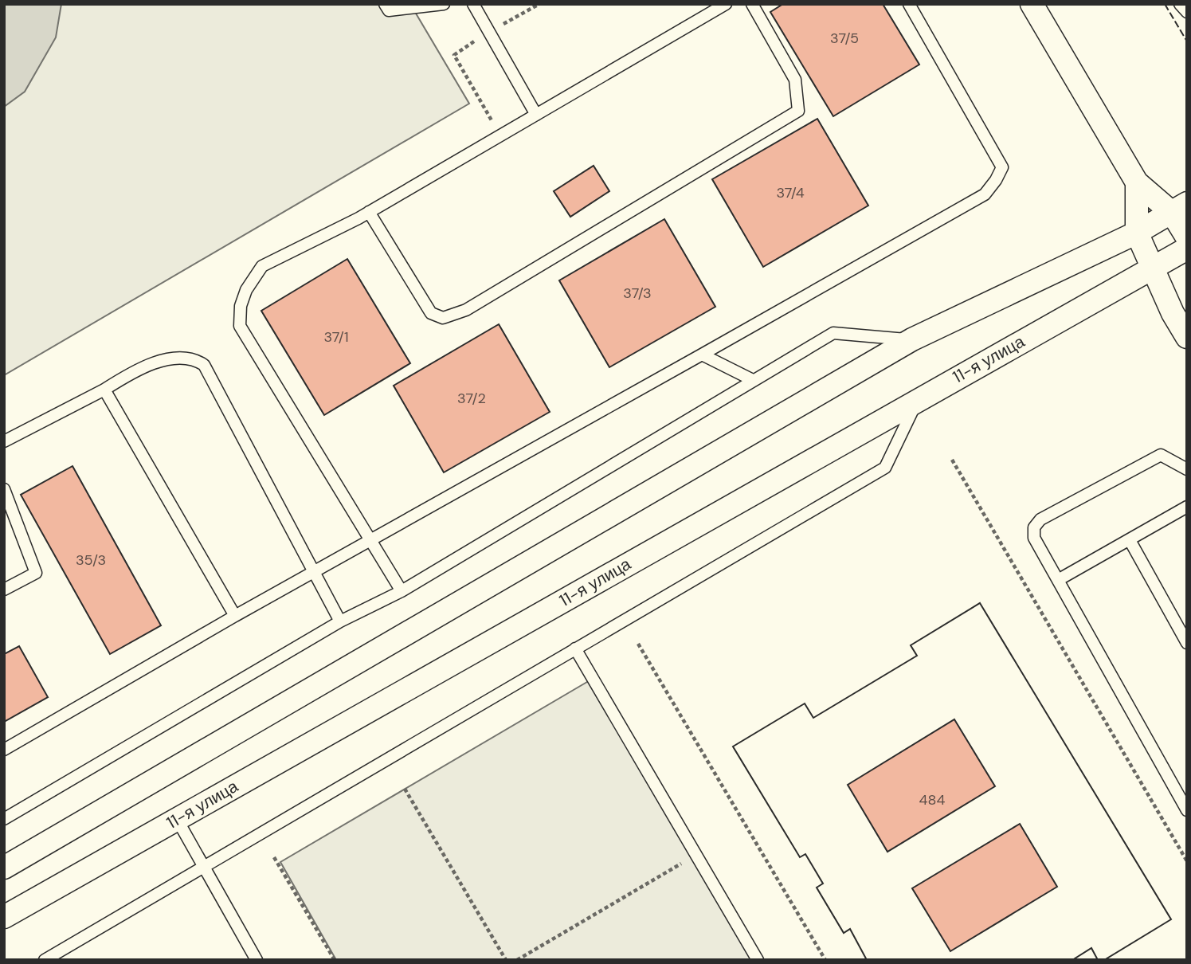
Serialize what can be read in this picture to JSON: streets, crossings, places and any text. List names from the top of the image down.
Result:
{
  "streets": {
    "street": ["11-я улица"]
  },
  "house_numbers": [
    "37/5",
    "37/4",
    "37/3",
    "37/1",
    "37/2",
    "35/3",
    "484"
  ]
}
